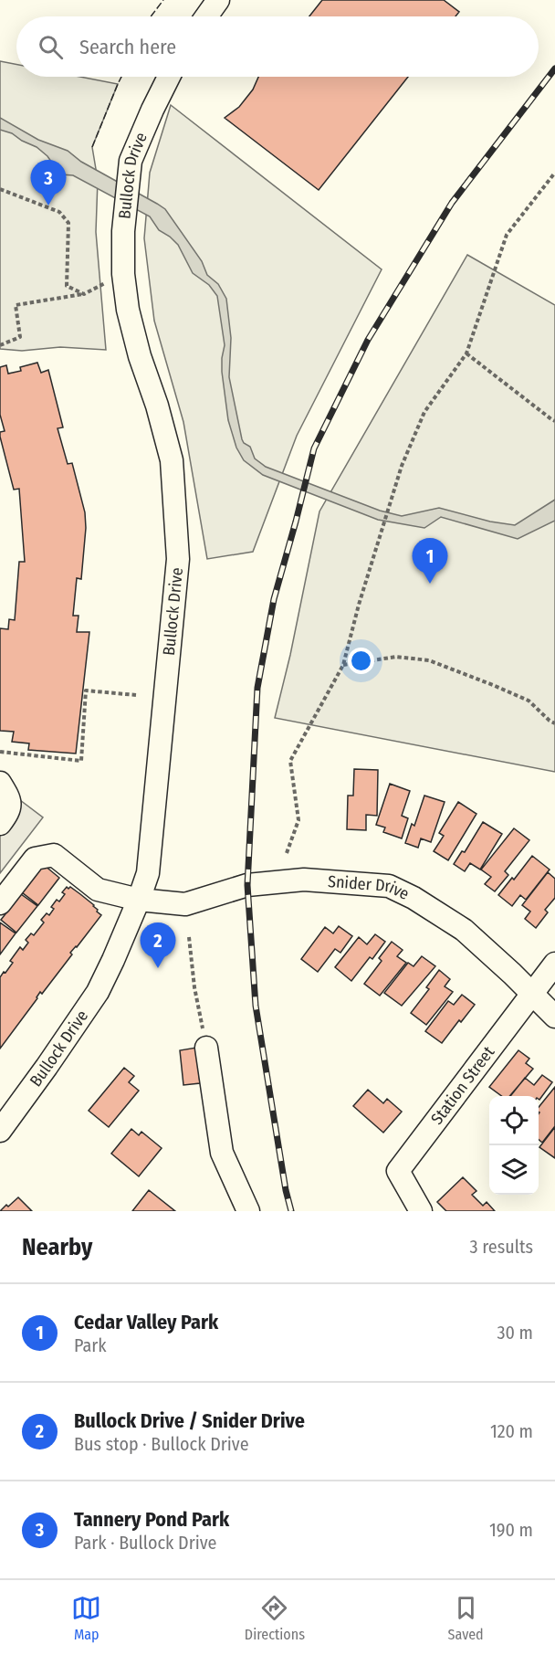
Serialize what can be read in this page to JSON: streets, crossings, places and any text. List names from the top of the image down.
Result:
{
  "streets": {
    "street": ["Bullock Drive", "Snider Drive", "Station Street"]
  },
  "crossings": [
    ["Bullock Drive", "Snider Drive"],
    ["Snider Drive", "Station Street"]
  ],
  "page": {
    "search": "Search here",
    "pins": ["3", "1", "2"],
    "heading": ["Nearby", "3 results"],
    "list": [
      {
        "mark": "1",
        "name": "Cedar Valley Park",
        "note": "Park",
        "value": "30 m"
      },
      {
        "mark": "2",
        "name": "Bullock Drive / Snider Drive",
        "note": "Bus stop · Bullock Drive",
        "value": "120 m"
      },
      {
        "mark": "3",
        "name": "Tannery Pond Park",
        "note": "Park · Bullock Drive",
        "value": "190 m"
      }
    ],
    "nav": ["Map", "Directions", "Saved"]
  }
}
